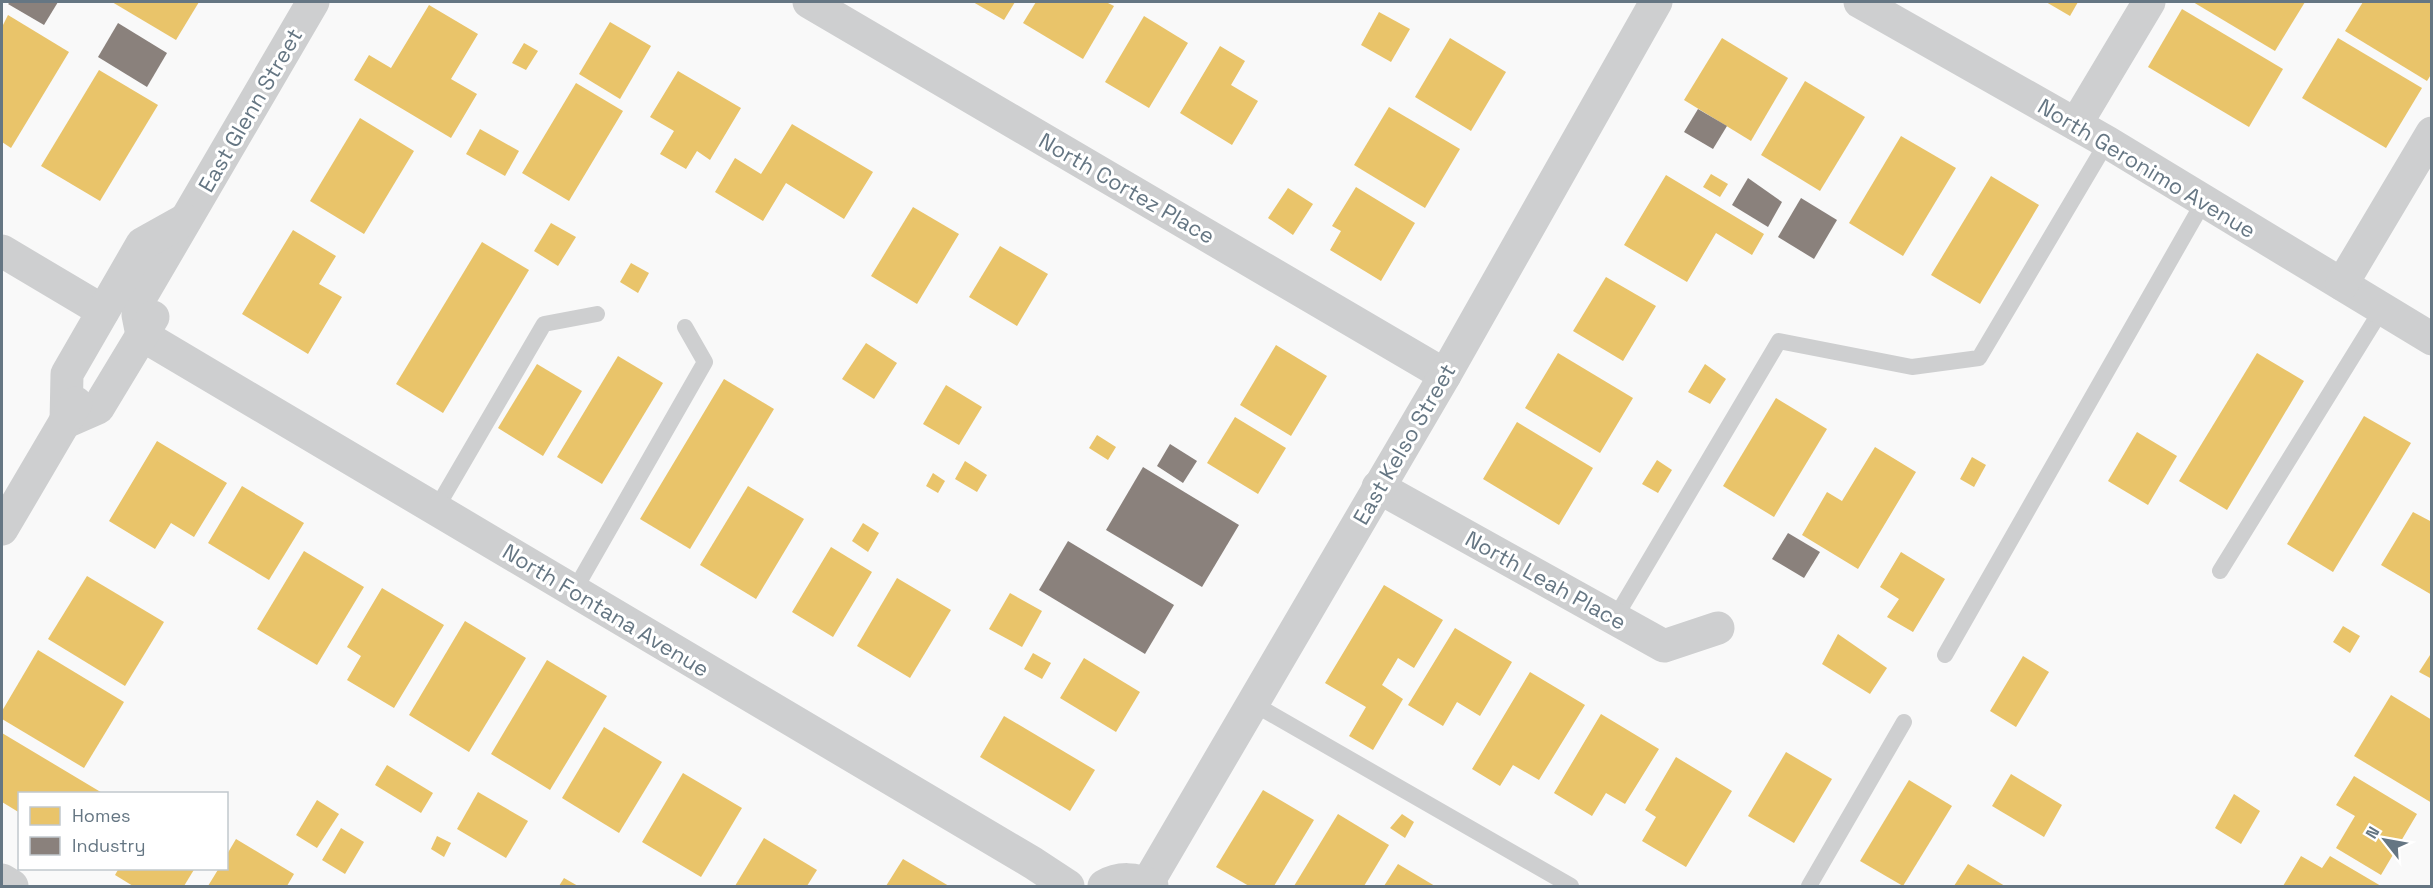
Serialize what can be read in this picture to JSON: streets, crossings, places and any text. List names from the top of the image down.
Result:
{
  "streets": {
    "street": [
      "East Glenn Street",
      "North Geronimo Avenue",
      "North Cortez Place",
      "East Kelso Street",
      "North Leah Place",
      "North Fontana Avenue"
    ]
  },
  "crossings": [
    ["East Glenn Street", "North Fontana Avenue"],
    ["North Cortez Place", "East Kelso Street"],
    ["East Kelso Street", "North Leah Place"]
  ],
  "legend": ["Homes", "Industry"],
  "north": "top left"
}
